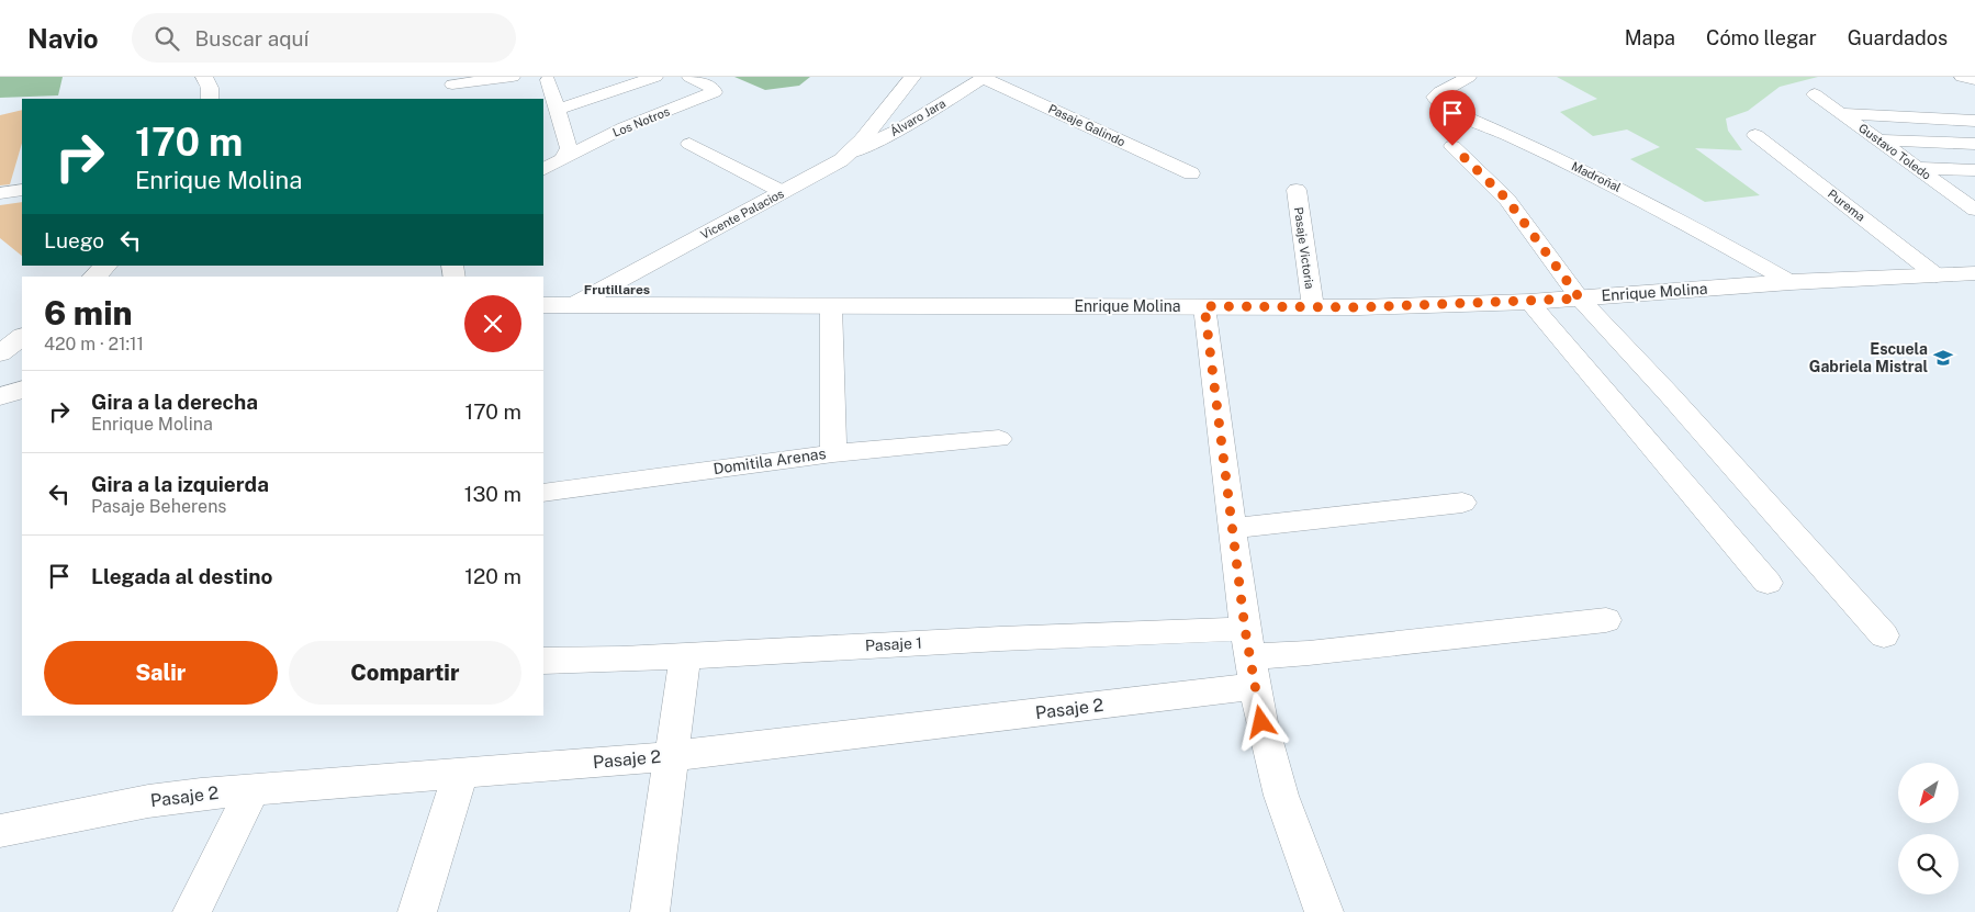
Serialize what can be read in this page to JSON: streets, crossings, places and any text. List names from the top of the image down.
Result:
{
  "streets": {
    "main road": ["Vicente Palacios", "Enrique Molina"],
    "street": [
      "Álvaro Jara",
      "Los Notros",
      "Pasaje Galindo",
      "Gustavo Toledo",
      "Madroñal",
      "Purema",
      "Pasaje Victoria",
      "Domitila Arenas",
      "Pasaje 1",
      "Pasaje 2"
    ]
  },
  "crossings": [
    ["Álvaro Jara", "Pasaje Galindo"],
    ["Álvaro Jara", "Vicente Palacios"],
    ["Madroñal", "Enrique Molina"],
    ["Purema", "Enrique Molina"],
    ["Vicente Palacios", "Enrique Molina"],
    ["Pasaje Victoria", "Enrique Molina"],
    ["Pasaje 1", "Pasaje 2"]
  ],
  "districts": ["Frutillares"],
  "places": {
    "school or university": ["Escuela Gabriela Mistral"]
  },
  "north": "bottom left",
  "page": {
    "header": "Navio",
    "search": "Buscar aquí",
    "nav": ["Mapa", "Cómo llegar", "Guardados"],
    "turn": ["170 m", "Enrique Molina"],
    "then": "Luego",
    "heading": ["6 min", "420 m · 21:11"],
    "list": [
      {
        "name": "Gira a la derecha",
        "note": "Enrique Molina",
        "value": "170 m"
      },
      {
        "name": "Gira a la izquierda",
        "note": "Pasaje Beherens",
        "value": "130 m"
      },
      {
        "name": "Llegada al destino",
        "value": "120 m"
      }
    ],
    "buttons": ["Salir", "Compartir"]
  }
}
